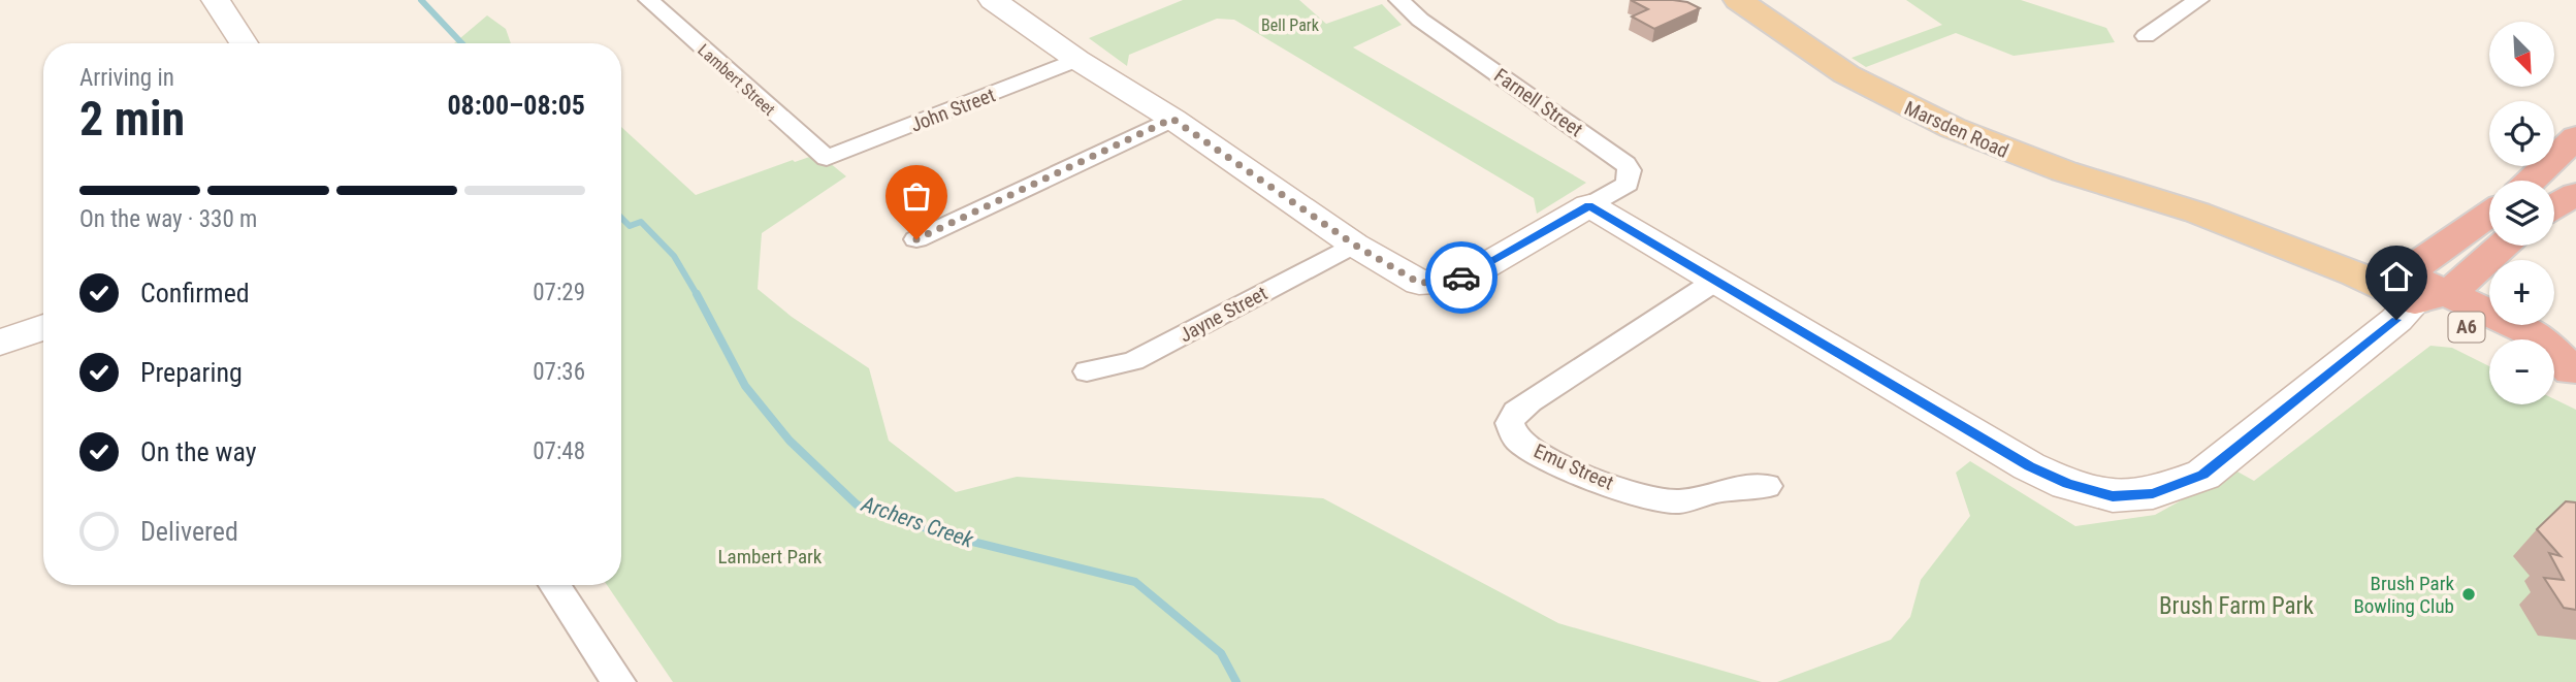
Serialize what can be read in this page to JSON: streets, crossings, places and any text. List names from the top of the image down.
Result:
{
  "streets": {
    "highway": ["Marsden Road", "A6"],
    "street": [
      "Lambert Street",
      "Farnell Street",
      "John Street",
      "Jayne Street",
      "Emu Street"
    ]
  },
  "crossings": [
    ["Lambert Street", "John Street"],
    ["Marsden Road", "A6"]
  ],
  "water": ["Archers Creek"],
  "parks": ["Bell Park", "Lambert Park", "Brush Farm Park"],
  "places": ["Brush Park Bowling Club"],
  "north": "bottom right",
  "page": {
    "map_buttons": ["+", "−"],
    "heading": ["2 min", "Arriving in", "08:00–08:05"],
    "bar": "On the way · 330 m",
    "list": [
      ["Confirmed", "07:29"],
      ["Preparing", "07:36"],
      ["On the way", "07:48"],
      "Delivered"
    ]
  }
}
